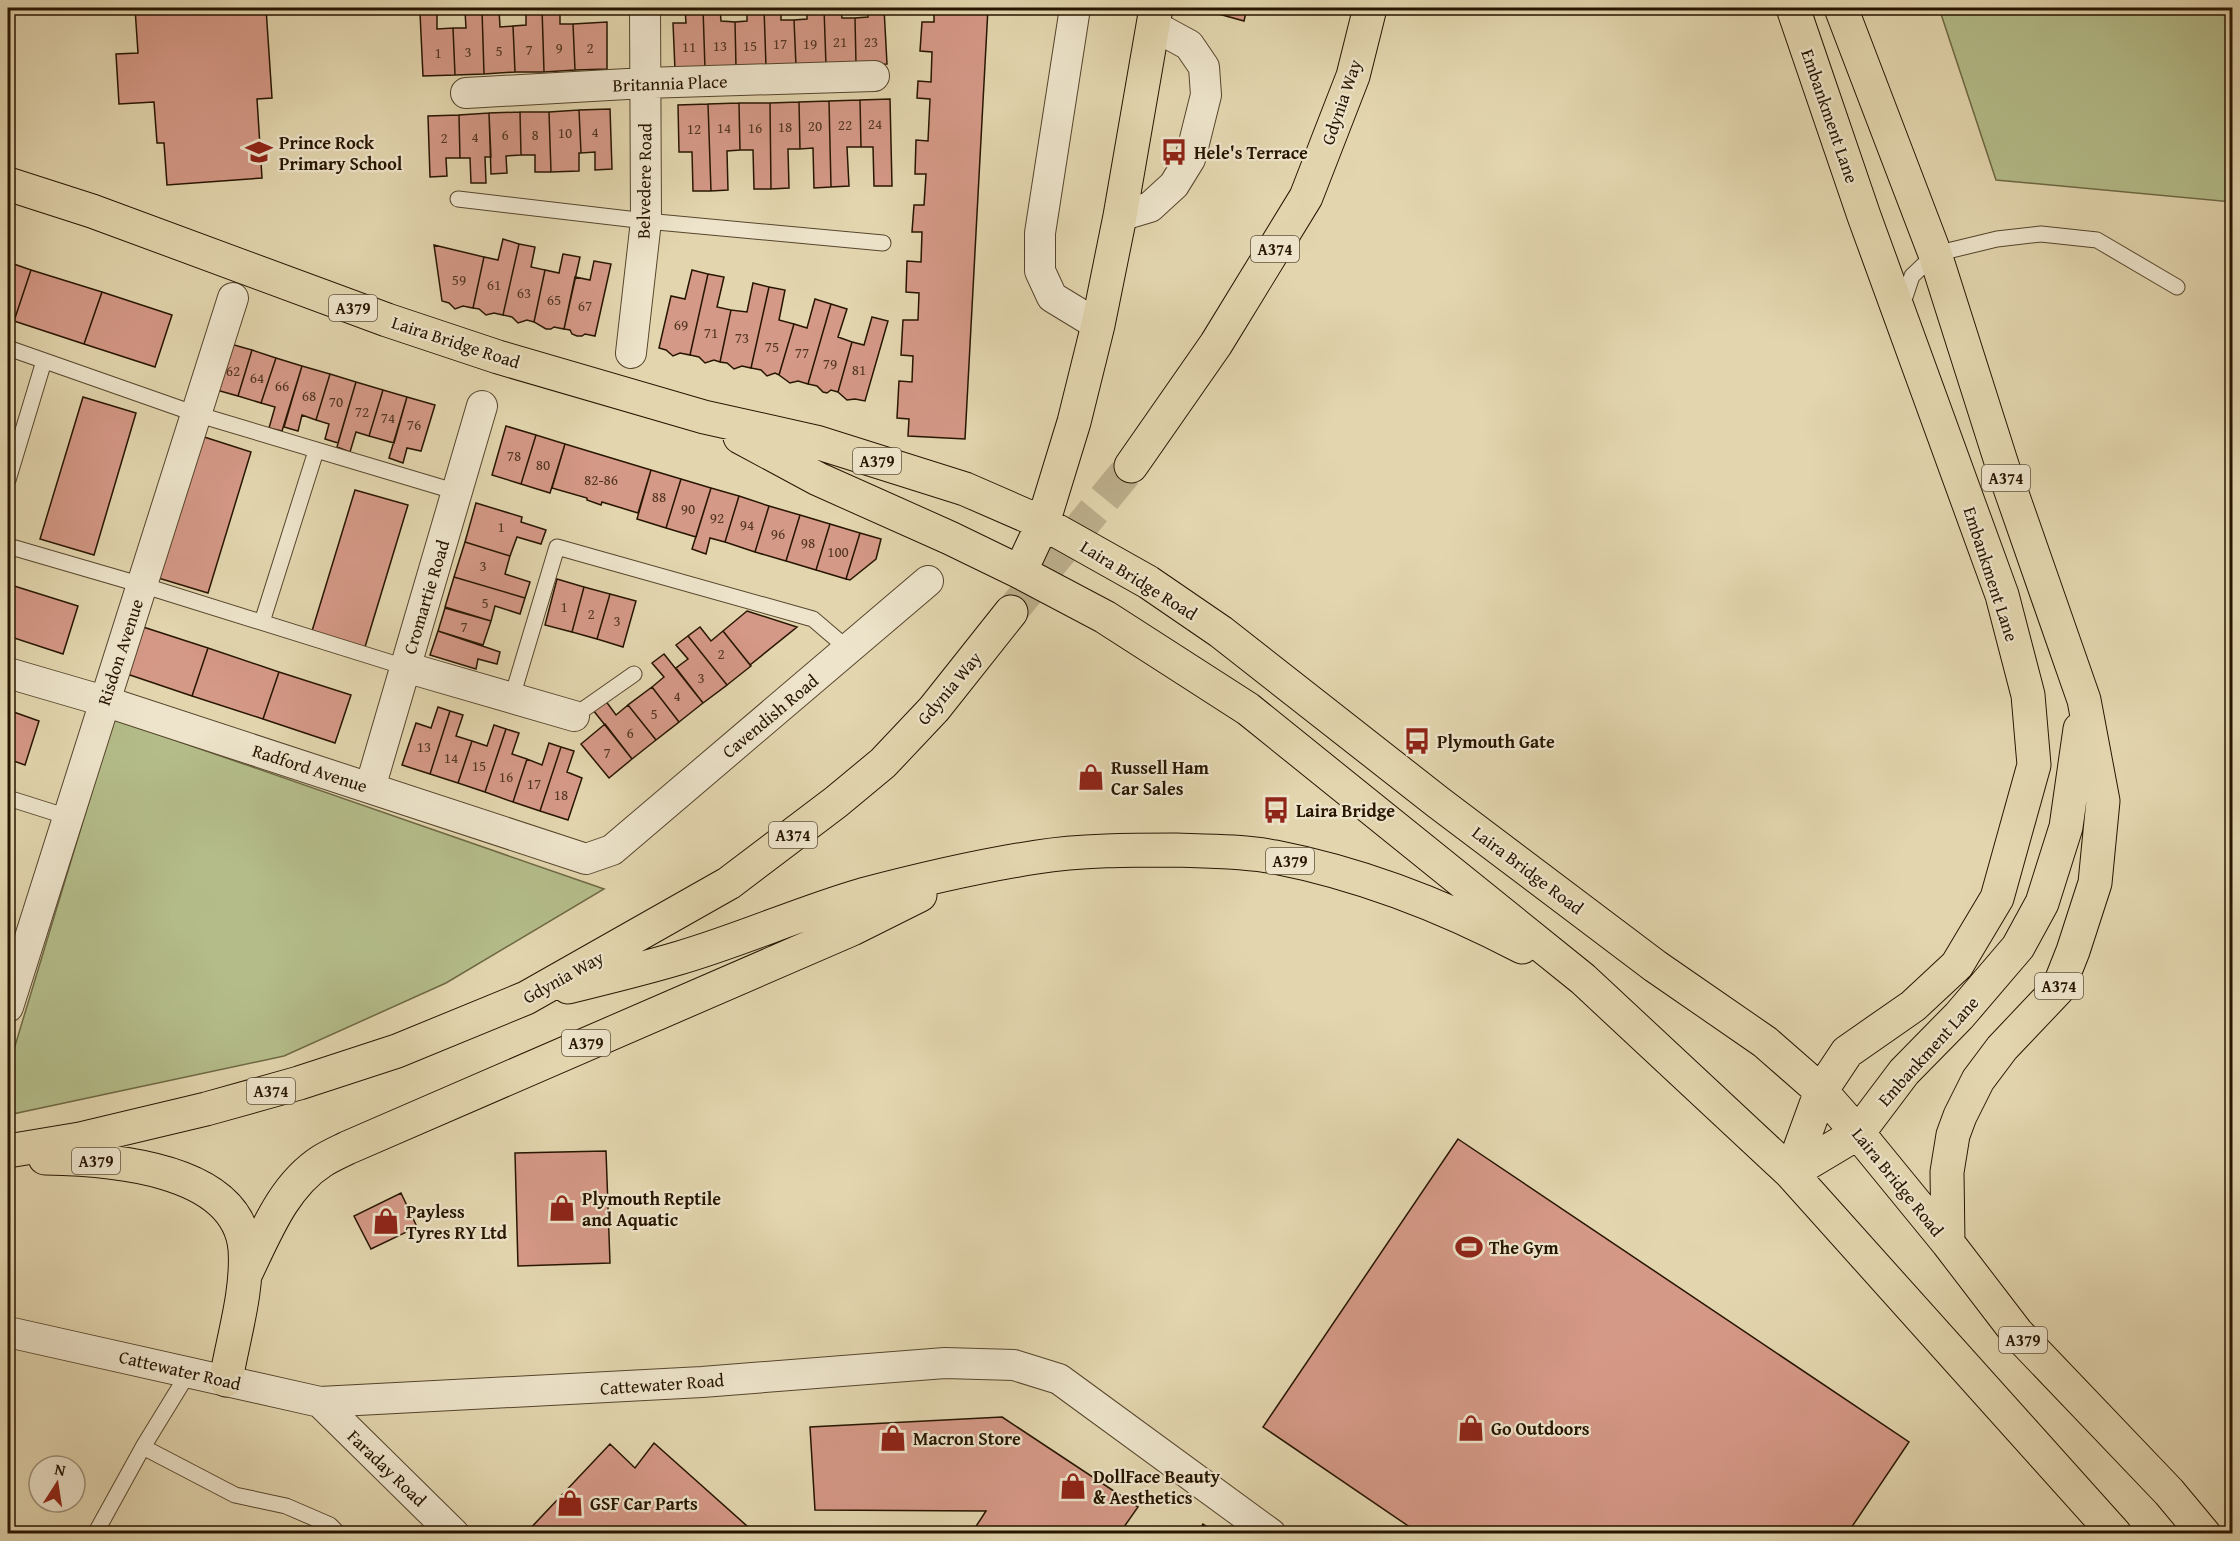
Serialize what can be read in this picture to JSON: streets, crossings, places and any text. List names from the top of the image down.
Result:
{
  "streets": {
    "main road": [
      "Gdynia Way",
      "Embankment Lane",
      "A374",
      "A379",
      "Laira Bridge Road"
    ],
    "street": [
      "Britannia Place",
      "Belvedere Road",
      "Cromartie Road",
      "Risdon Avenue",
      "Cavendish Road",
      "Radford Avenue",
      "Cattewater Road",
      "Faraday Road"
    ]
  },
  "crossings": [
    ["Britannia Place", "Belvedere Road"],
    ["Gdynia Way", "A379"],
    ["Embankment Lane", "A374"],
    ["Embankment Lane", "Laira Bridge Road"],
    ["A374", "Laira Bridge Road"],
    ["A379", "Laira Bridge Road"],
    ["A379", "Cattewater Road"],
    ["Cromartie Road", "Radford Avenue"],
    ["Risdon Avenue", "Radford Avenue"],
    ["Cavendish Road", "Radford Avenue"],
    ["Cattewater Road", "Faraday Road"]
  ],
  "places": {
    "school or university": ["Prince Rock Primary School"],
    "bus stop": ["Hele's Terrace", "Plymouth Gate", "Laira Bridge"],
    "shop": [
      "Russell Ham Car Sales",
      "Plymouth Reptile and Aquatic",
      "Payless Tyres RY Ltd",
      "Go Outdoors",
      "Macron Store",
      "DollFace Beauty & Aesthetics",
      "GSF Car Parts"
    ],
    "sports": ["The Gym"]
  },
  "house_numbers": [
    "21",
    "23",
    "17",
    "19",
    "13",
    "15",
    "11",
    "9",
    "2",
    "7",
    "5",
    "3",
    "1",
    "24",
    "22",
    "20",
    "18",
    "14",
    "16",
    "12",
    "4",
    "10",
    "6",
    "8",
    "4",
    "2",
    "59",
    "61",
    "63",
    "65",
    "67",
    "69",
    "71",
    "73",
    "75",
    "77",
    "79",
    "81",
    "62",
    "64",
    "66",
    "68",
    "70",
    "72",
    "74",
    "76",
    "78",
    "80",
    "82-86",
    "88",
    "90",
    "92",
    "94",
    "1",
    "96",
    "98",
    "100",
    "3",
    "5",
    "1",
    "2",
    "3",
    "7",
    "2",
    "3",
    "4",
    "5",
    "6",
    "13",
    "7",
    "14",
    "15",
    "16",
    "17",
    "18"
  ],
  "north": "top"
}
